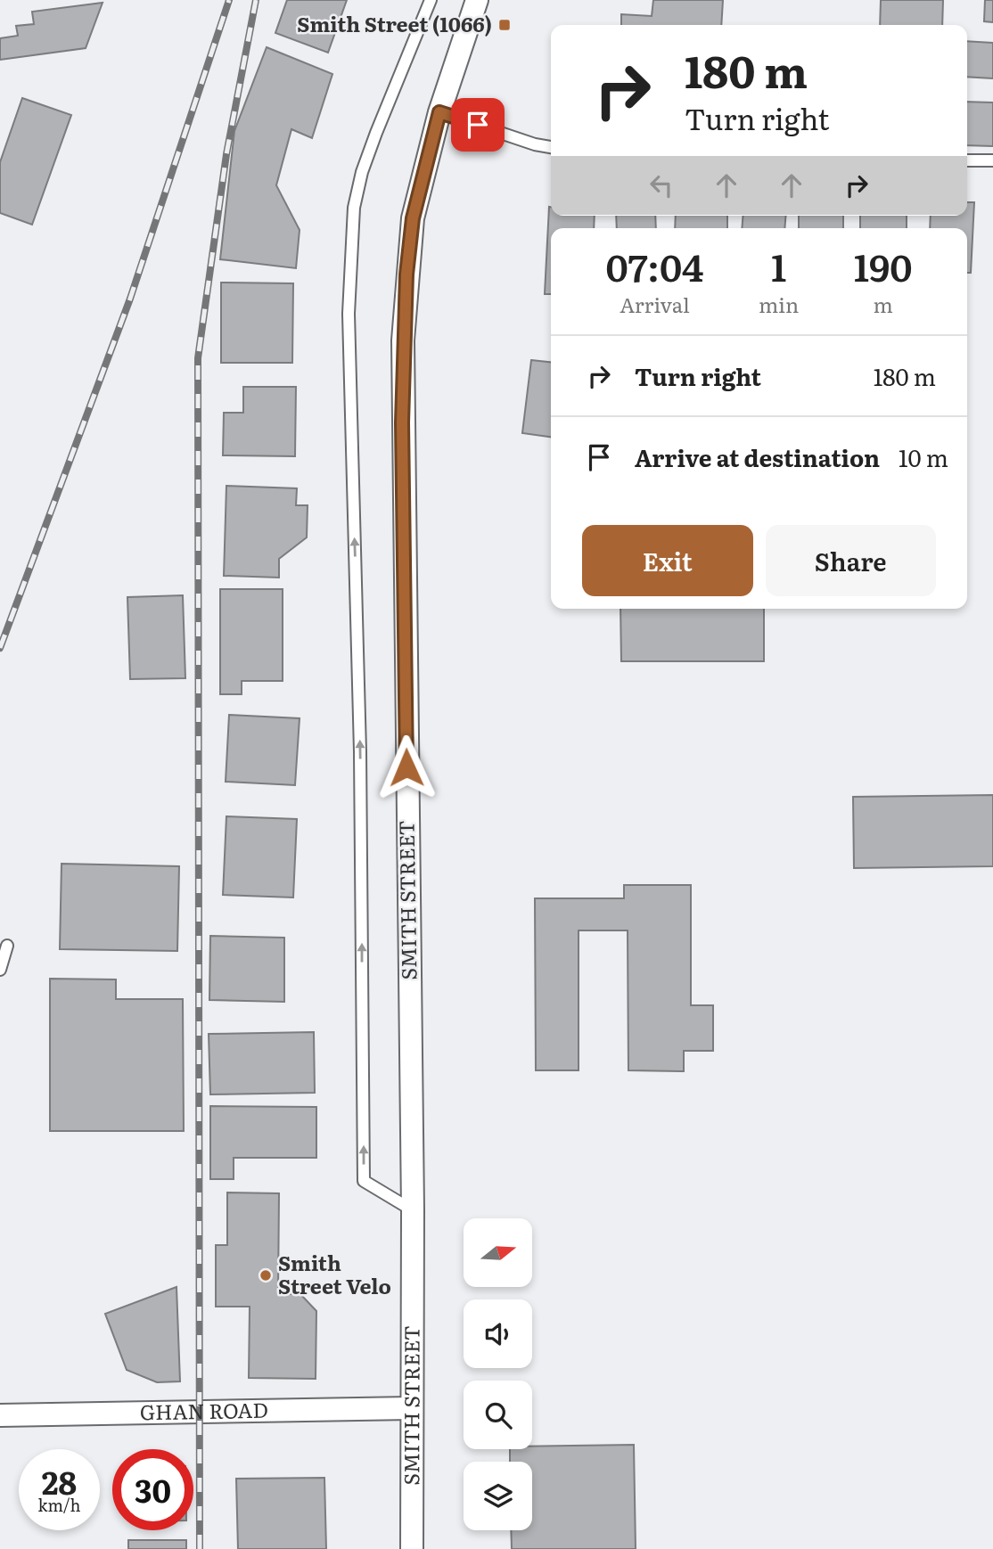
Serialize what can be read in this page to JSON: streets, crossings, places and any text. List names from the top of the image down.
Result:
{
  "streets": {
    "street": ["SMITH STREET", "GHAN ROAD"]
  },
  "crossings": [
    ["SMITH STREET", "GHAN ROAD"]
  ],
  "places": {
    "transit": ["Smith Street (1066)"],
    "other": ["Smith Street Velo"]
  },
  "north": "right",
  "page": {
    "turn": ["180 m", "Turn right"],
    "eta": [
      "07:04",
      "Arrival",
      "1",
      "min",
      "190",
      "m"
    ],
    "list": [
      {
        "name": "Turn right",
        "value": "180 m"
      },
      {
        "name": "Arrive at destination",
        "value": "10 m"
      }
    ],
    "buttons": ["Exit", "Share"],
    "speed": "28 km/h",
    "limit": "30"
  }
}
